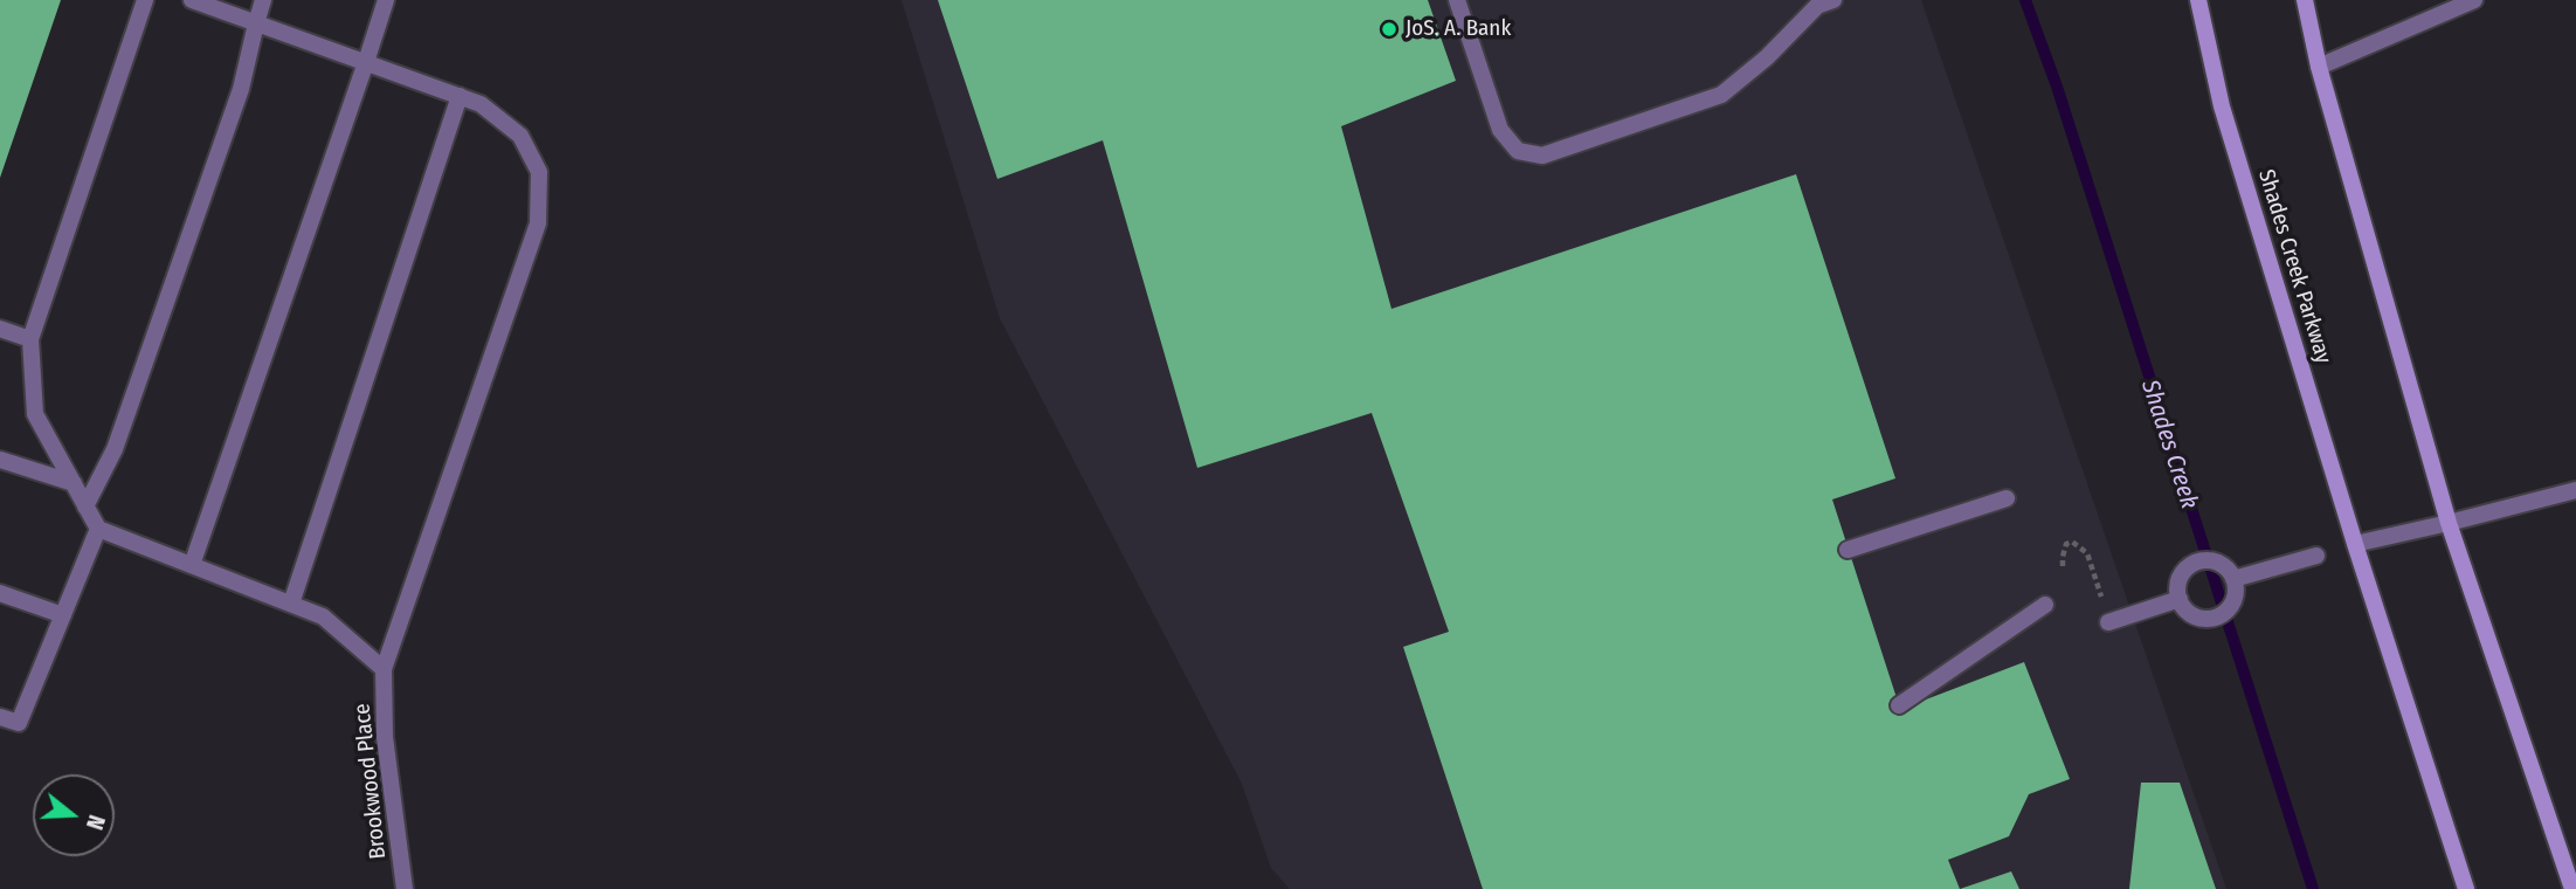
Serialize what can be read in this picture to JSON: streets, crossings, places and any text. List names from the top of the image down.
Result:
{
  "streets": {
    "main road": ["Shades Creek Parkway"],
    "street": ["Brookwood Place"]
  },
  "water": ["Shades Creek"],
  "places": ["JoS. A. Bank"],
  "north": "right"
}
